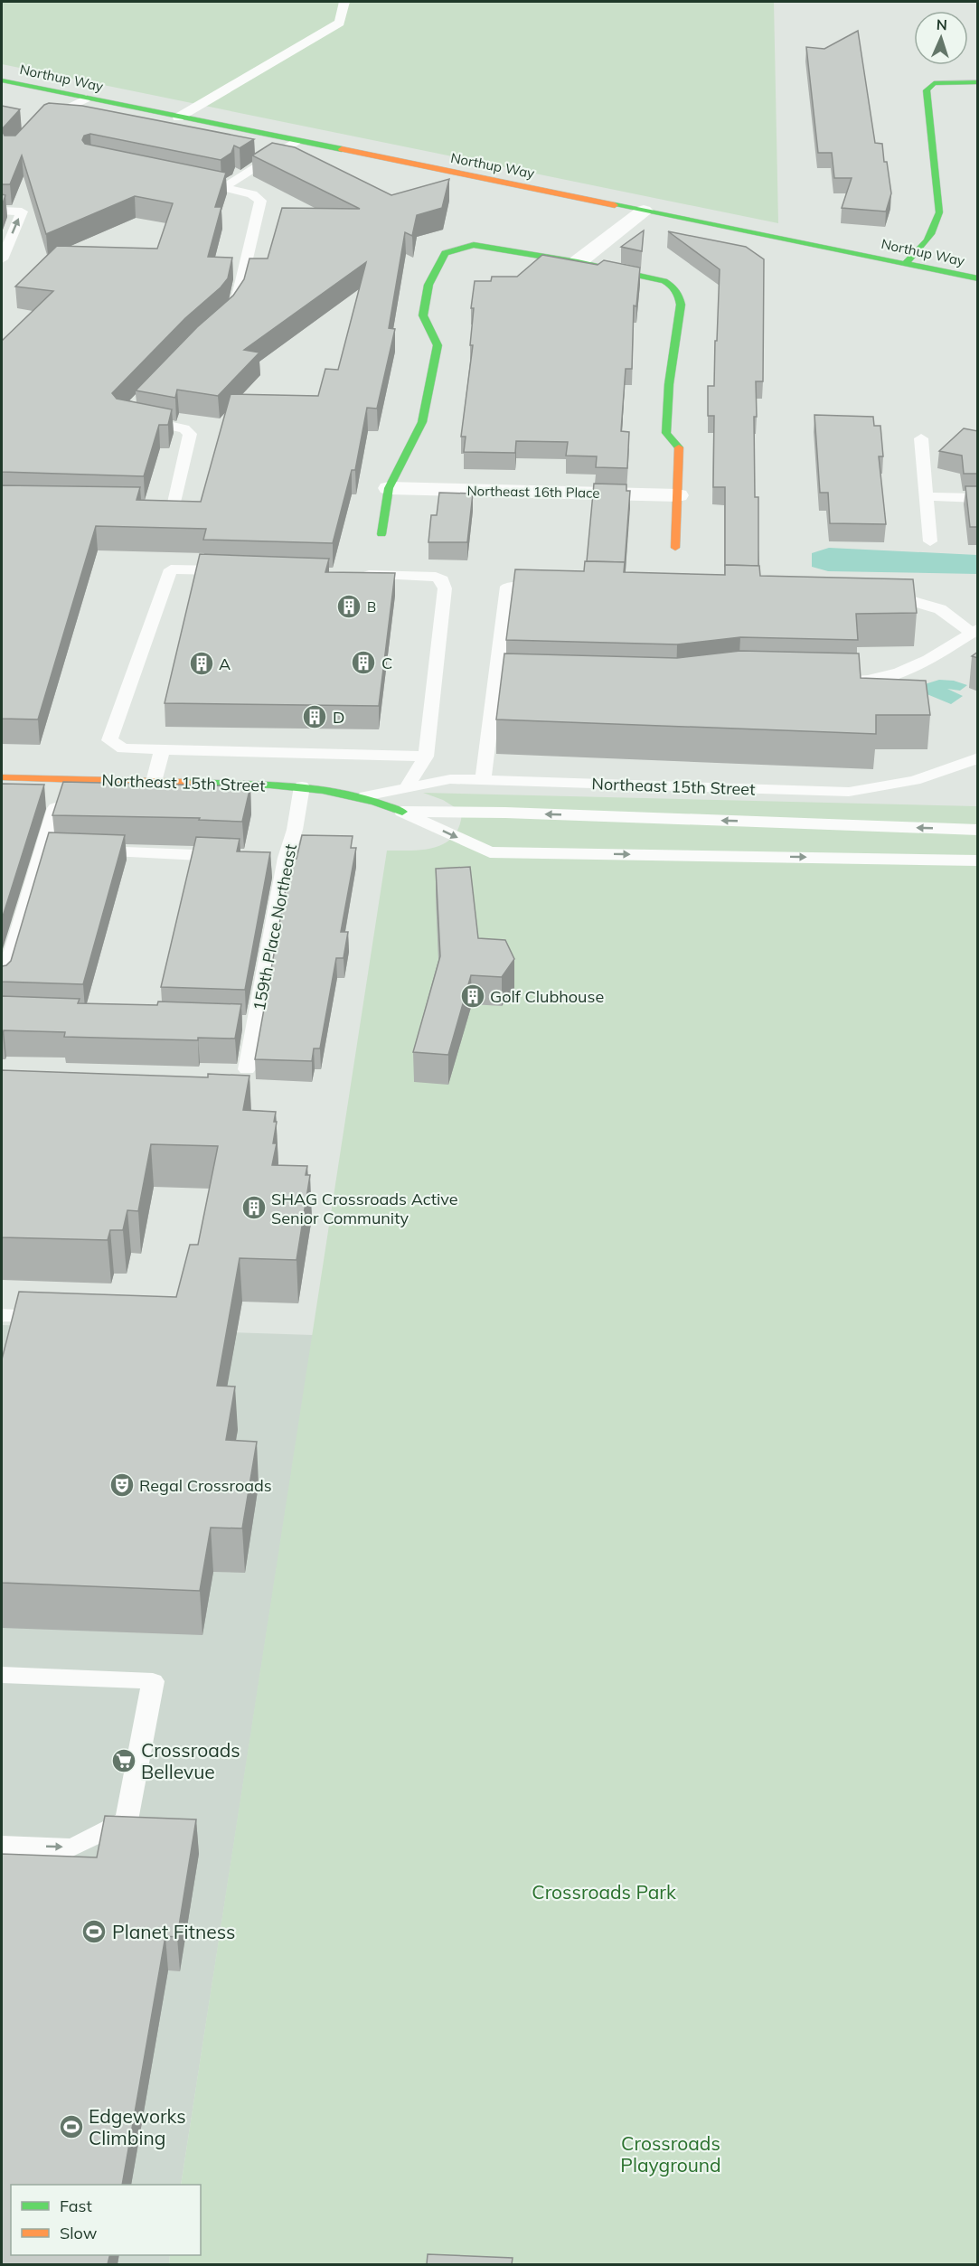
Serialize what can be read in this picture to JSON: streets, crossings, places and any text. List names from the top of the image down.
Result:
{
  "streets": {
    "street": ["Northup Way", "Northeast 16th Place", "Northeast 15th Street"],
    "lane": ["159th Place Northeast"]
  },
  "crossings": [
    ["Northeast 15th Street", "159th Place Northeast"]
  ],
  "parks": ["Crossroads Park", "Crossroads Playground"],
  "places": {
    "building": [
      "B",
      "C",
      "A",
      "D",
      "Golf Clubhouse",
      "SHAG Crossroads Active Senior Community"
    ],
    "theatre": ["Regal Crossroads"],
    "supermarket": ["Crossroads Bellevue"],
    "sports": ["Planet Fitness", "Edgeworks Climbing"]
  },
  "legend": ["Fast", "Slow"],
  "north": "top"
}
